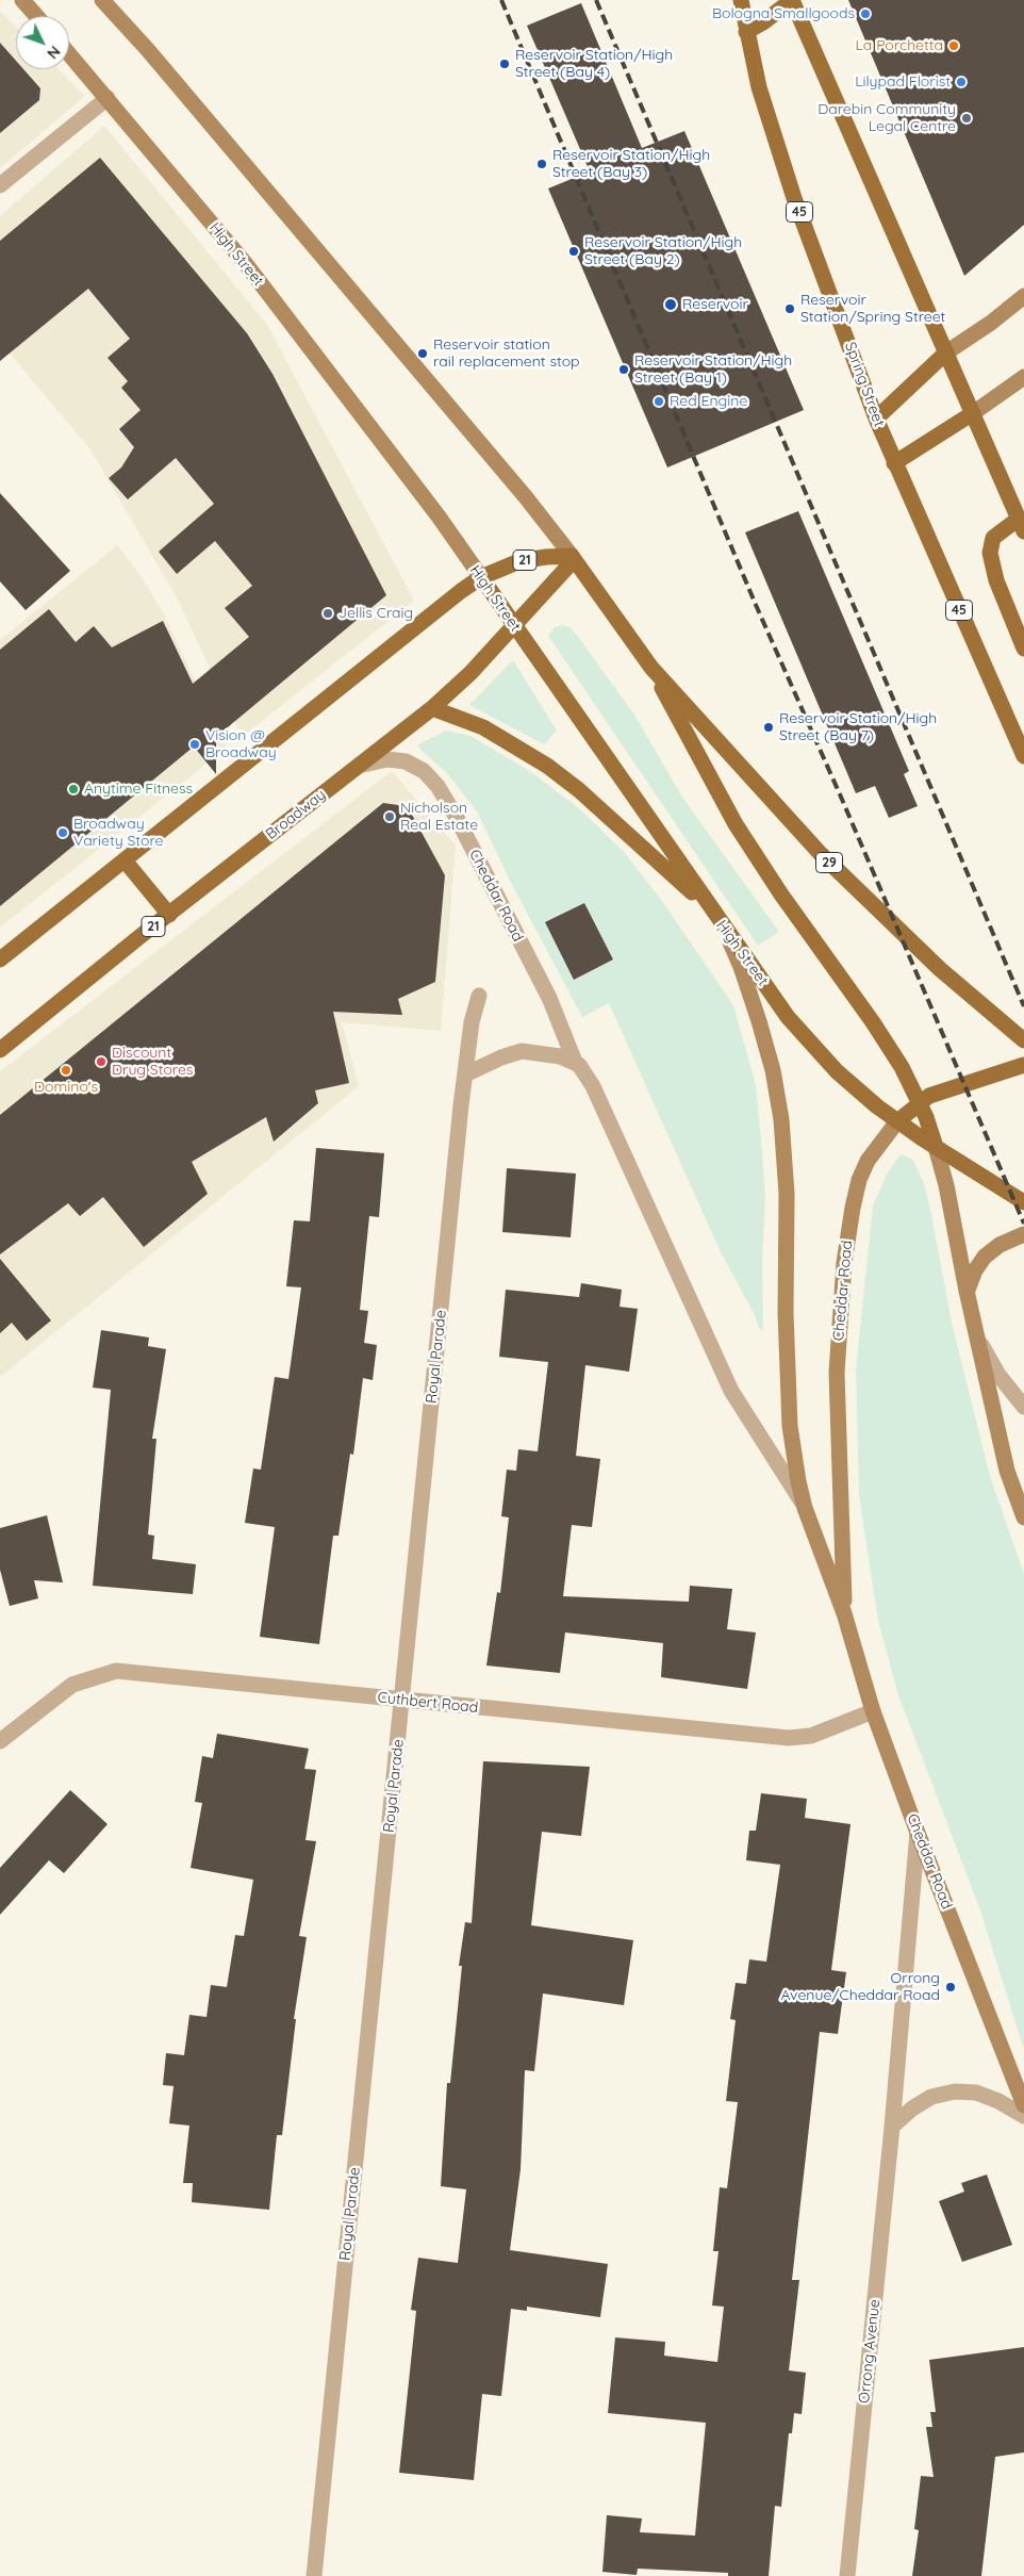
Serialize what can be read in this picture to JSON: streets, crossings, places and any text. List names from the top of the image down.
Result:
{
  "streets": {
    "main road": [
      "45",
      "High Street",
      "Spring Street",
      "21",
      "Broadway",
      "29",
      "Cheddar Road"
    ],
    "street": ["Royal Parade", "Cuthbert Road", "Orrong Avenue"]
  },
  "crossings": [
    ["High Street", "21"],
    ["High Street", "Broadway"],
    ["High Street", "Cheddar Road"],
    ["21", "Broadway"],
    ["21", "29"],
    ["Broadway", "29"],
    ["Broadway", "Cheddar Road"],
    ["Cheddar Road", "Cuthbert Road"],
    ["Cheddar Road", "Orrong Avenue"],
    ["Royal Parade", "Cuthbert Road"]
  ],
  "places": [
    "Bologna Smallgoods",
    "La Porchetta",
    "Reservoir Station/High Street (Bay 4)",
    "Lilypad Florist",
    "Darebin Community Legal Centre",
    "Reservoir Station/High Street (Bay 3)",
    "Reservoir Station/High Street (Bay 2)",
    "Reservoir",
    "Reservoir Station/Spring Street",
    "Reservoir station rail replacement stop",
    "Reservoir Station/High Street (Bay 1)",
    "Red Engine",
    "Jellis Craig",
    "Reservoir Station/High Street (Bay 7)",
    "Vision @ Broadway",
    "Anytime Fitness",
    "Nicholson Real Estate",
    "Broadway Variety Store",
    "Discount Drug Stores",
    "Domino's",
    "Orrong Avenue/Cheddar Road"
  ],
  "north": "bottom right"
}
